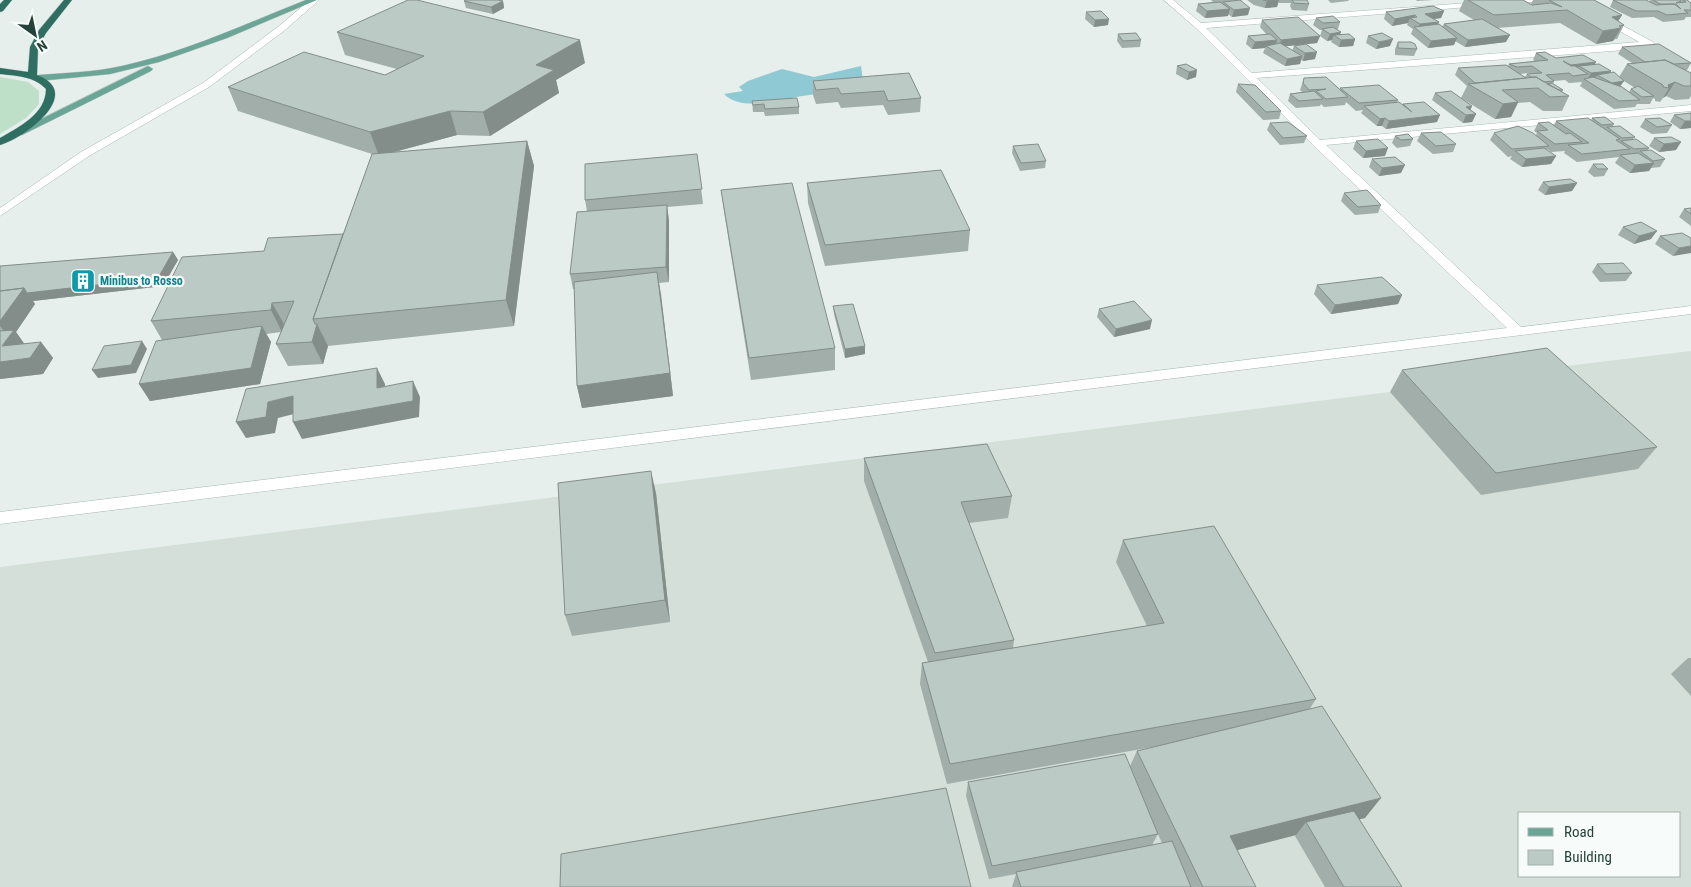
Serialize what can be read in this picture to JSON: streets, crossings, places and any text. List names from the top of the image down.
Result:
{
  "places": {
    "building": ["Minibus to Rosso"]
  },
  "legend": ["Road", "Building"],
  "north": "bottom right"
}
